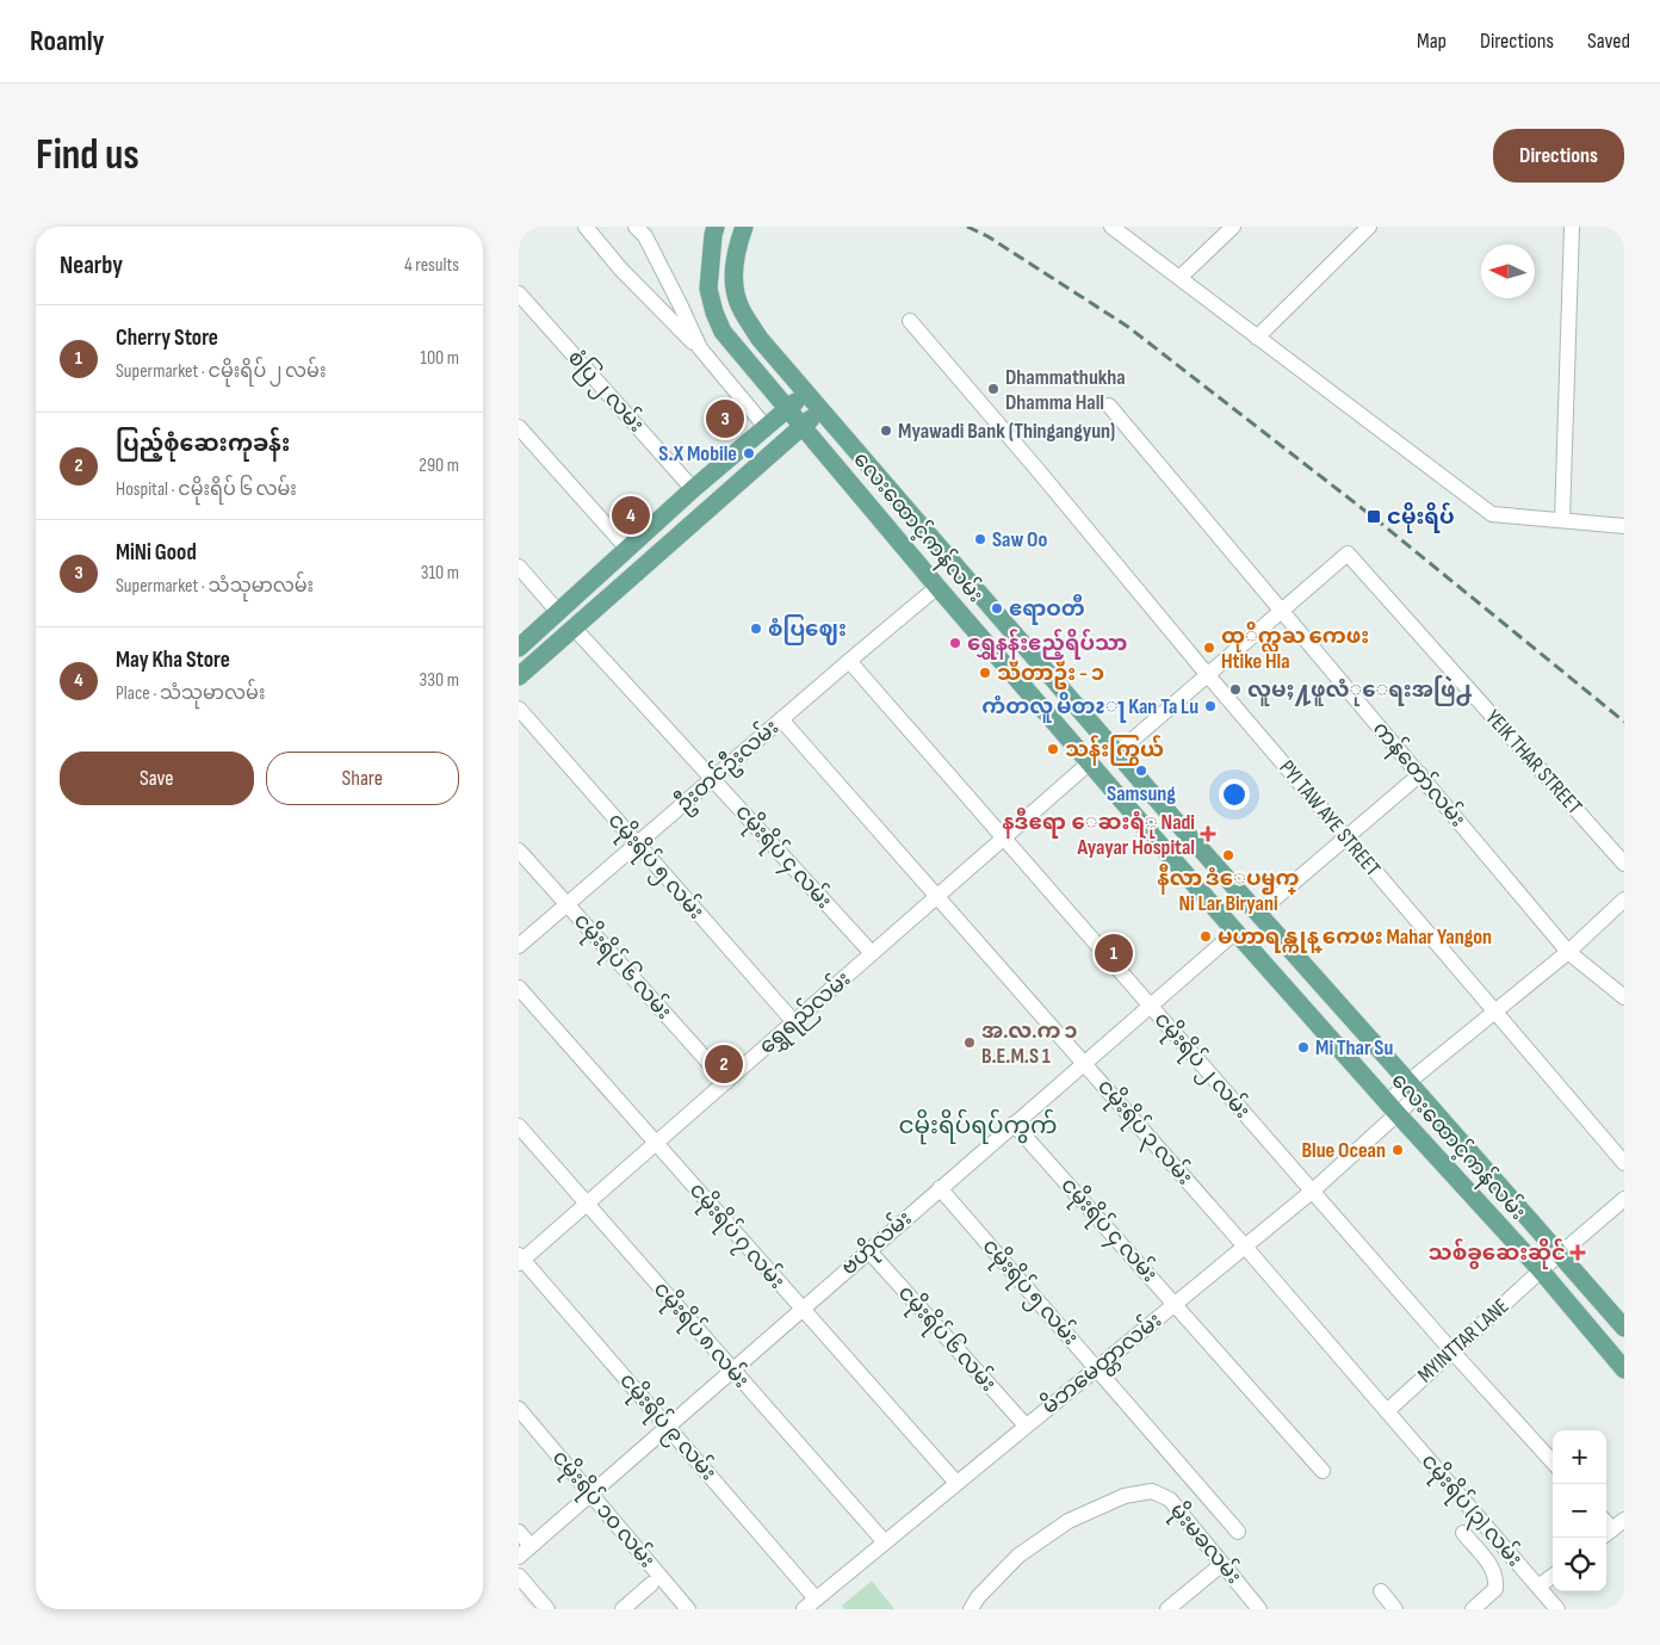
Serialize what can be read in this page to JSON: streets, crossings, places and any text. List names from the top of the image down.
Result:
{
  "streets": {
    "main road": ["လေးထောင့်ကန်လမ်း"],
    "street": [
      "စံပြ ၂ လမ်း",
      "YEIK THAR STREET",
      "ဦးတင်ဦးလမ်း",
      "ကန်တော်လမ်း",
      "PYI TAW AYE STREET",
      "ငမိုးရိပ် ၄ လမ်း",
      "ငမိုးရိပ် ၅ လမ်း",
      "ငမိုးရိပ် ၆ လမ်း",
      "ရွှေရည်လမ်း",
      "ငမိုးရိပ် ၂ လမ်း",
      "ငမိုးရိပ် ၃ လမ်း",
      "ငမိုးရိပ် ၇ လမ်း",
      "ဗဟိုလမ်း",
      "ငမိုးရိပ် ၈ လမ်း",
      "MYINTTAR LANE",
      "မိဘမေတ္တာလမ်း",
      "ငမိုးရိပ် ၉ လမ်း",
      "ငမိုးရိပ် ၁၀ လမ်း",
      "ငမိုးရိပ် (၃) လမ်း",
      "မိုးမခလမ်း"
    ]
  },
  "crossings": [
    ["လေးထောင့်ကန်လမ်း", "ဦးတင်ဦးလမ်း"],
    ["လေးထောင့်ကန်လမ်း", "ရွှေရည်လမ်း"],
    ["လေးထောင့်ကန်လမ်း", "ဗဟိုလမ်း"],
    ["လေးထောင့်ကန်လမ်း", "MYINTTAR LANE"],
    ["လေးထောင့်ကန်လမ်း", "မိဘမေတ္တာလမ်း"],
    ["YEIK THAR STREET", "ကန်တော်လမ်း"],
    ["ဦးတင်ဦးလမ်း", "ငမိုးရိပ် ၄ လမ်း"],
    ["ဦးတင်ဦးလမ်း", "ငမိုးရိပ် ၅ လမ်း"],
    ["ဦးတင်ဦးလမ်း", "ငမိုးရိပ် ၆ လမ်း"],
    ["ဦးတင်ဦးလမ်း", "ငမိုးရိပ် ၂ လမ်း"],
    ["ဦးတင်ဦးလမ်း", "ငမိုးရိပ် ၃ လမ်း"],
    ["ကန်တော်လမ်း", "မိဘမေတ္တာလမ်း"],
    ["PYI TAW AYE STREET", "မိဘမေတ္တာလမ်း"],
    ["ငမိုးရိပ် ၄ လမ်း", "ရွှေရည်လမ်း"],
    ["ငမိုးရိပ် ၄ လမ်း", "ဗဟိုလမ်း"],
    ["ငမိုးရိပ် ၄ လမ်း", "မိဘမေတ္တာလမ်း"],
    ["ငမိုးရိပ် ၅ လမ်း", "ရွှေရည်လမ်း"],
    ["ငမိုးရိပ် ၅ လမ်း", "ဗဟိုလမ်း"],
    ["ငမိုးရိပ် ၅ လမ်း", "မိဘမေတ္တာလမ်း"],
    ["ငမိုးရိပ် ၆ လမ်း", "ရွှေရည်လမ်း"],
    ["ငမိုးရိပ် ၆ လမ်း", "ဗဟိုလမ်း"],
    ["ငမိုးရိပ် ၆ လမ်း", "မိဘမေတ္တာလမ်း"],
    ["ရွှေရည်လမ်း", "ငမိုးရိပ် ၂ လမ်း"],
    ["ရွှေရည်လမ်း", "ငမိုးရိပ် ၃ လမ်း"],
    ["ရွှေရည်လမ်း", "ငမိုးရိပ် ၇ လမ်း"],
    ["ရွှေရည်လမ်း", "ငမိုးရိပ် ၈ လမ်း"],
    ["ရွှေရည်လမ်း", "ငမိုးရိပ် ၉ လမ်း"],
    ["ငမိုးရိပ် ၂ လမ်း", "ဗဟိုလမ်း"],
    ["ငမိုးရိပ် ၂ လမ်း", "MYINTTAR LANE"],
    ["ငမိုးရိပ် ၂ လမ်း", "မိဘမေတ္တာလမ်း"],
    ["ငမိုးရိပ် ၃ လမ်း", "ဗဟိုလမ်း"],
    ["ငမိုးရိပ် ၃ လမ်း", "MYINTTAR LANE"],
    ["ငမိုးရိပ် ၃ လမ်း", "မိဘမေတ္တာလမ်း"],
    ["ငမိုးရိပ် ၃ လမ်း", "ငမိုးရိပ် (၃) လမ်း"],
    ["ငမိုးရိပ် ၇ လမ်း", "ဗဟိုလမ်း"],
    ["ငမိုးရိပ် ၇ လမ်း", "မိဘမေတ္တာလမ်း"],
    ["ဗဟိုလမ်း", "ငမိုးရိပ် ၈ လမ်း"],
    ["ဗဟိုလမ်း", "ငမိုးရိပ် ၉ လမ်း"],
    ["ဗဟိုလမ်း", "ငမိုးရိပ် ၁၀ လမ်း"],
    ["ငမိုးရိပ် ၈ လမ်း", "မိဘမေတ္တာလမ်း"],
    ["MYINTTAR LANE", "ငမိုးရိပ် (၃) လမ်း"],
    ["မိဘမေတ္တာလမ်း", "ငမိုးရိပ် ၉ လမ်း"]
  ],
  "districts": ["ငမိုးရိပ်ရပ်ကွက်"],
  "places": {
    "other": [
      "Dhammathukha Dhamma Hall",
      "Myawadi Bank (Thingangyun)",
      "S.X Mobile",
      "Saw Oo",
      "ဧရာဝတီ",
      "စံပြဈေး",
      "ရွှေနန်းဧည့်ရိပ်သာ",
      "ထုိက္လႀ ကေဖး Htike Hla",
      "သီတာဦး - ၁",
      "လူမႈ႔ဖူလံုေရးအဖြဲ႕",
      "ကံတလူ မိတၩႃ Kan Ta Lu",
      "သန်းကြွယ်",
      "Samsung",
      "နီလာ ဒံေပၝက္ Ni Lar Biryani",
      "မဟာရန္ကုန္ ကေဖး Mahar Yangon",
      "အ.လ.က ၁ B.E.M.S 1",
      "Mi Thar Su",
      "Blue Ocean"
    ],
    "transit": ["ငမိုးရိပ်"],
    "health": ["နဒီဧရာ ေဆးရံု Nadi Ayayar Hospital", "သစ်ခွဆေးဆိုင်"]
  },
  "north": "left",
  "page": {
    "header": "Roamly",
    "nav": ["Map", "Directions", "Saved"],
    "buttons": [
      "Directions",
      ["Save", "Share"]
    ],
    "title": "Find us",
    "heading": ["Nearby", "4 results"],
    "list": [
      {
        "mark": "1",
        "name": "Cherry Store",
        "note": "Supermarket · ငမိုးရိပ် ၂ လမ်း",
        "value": "100 m"
      },
      {
        "mark": "2",
        "name": "ပြည့်စုံဆေးကုခန်း",
        "note": "Hospital · ငမိုးရိပ် ၆ လမ်း",
        "value": "290 m"
      },
      {
        "mark": "3",
        "name": "MiNi Good",
        "note": "Supermarket · သံသုမာလမ်း",
        "value": "310 m"
      },
      {
        "mark": "4",
        "name": "May Kha Store",
        "note": "Place · သံသုမာလမ်း",
        "value": "330 m"
      }
    ],
    "pins": [
      "3",
      "4",
      "1",
      "2"
    ],
    "map_buttons": ["+", "−"]
  }
}
